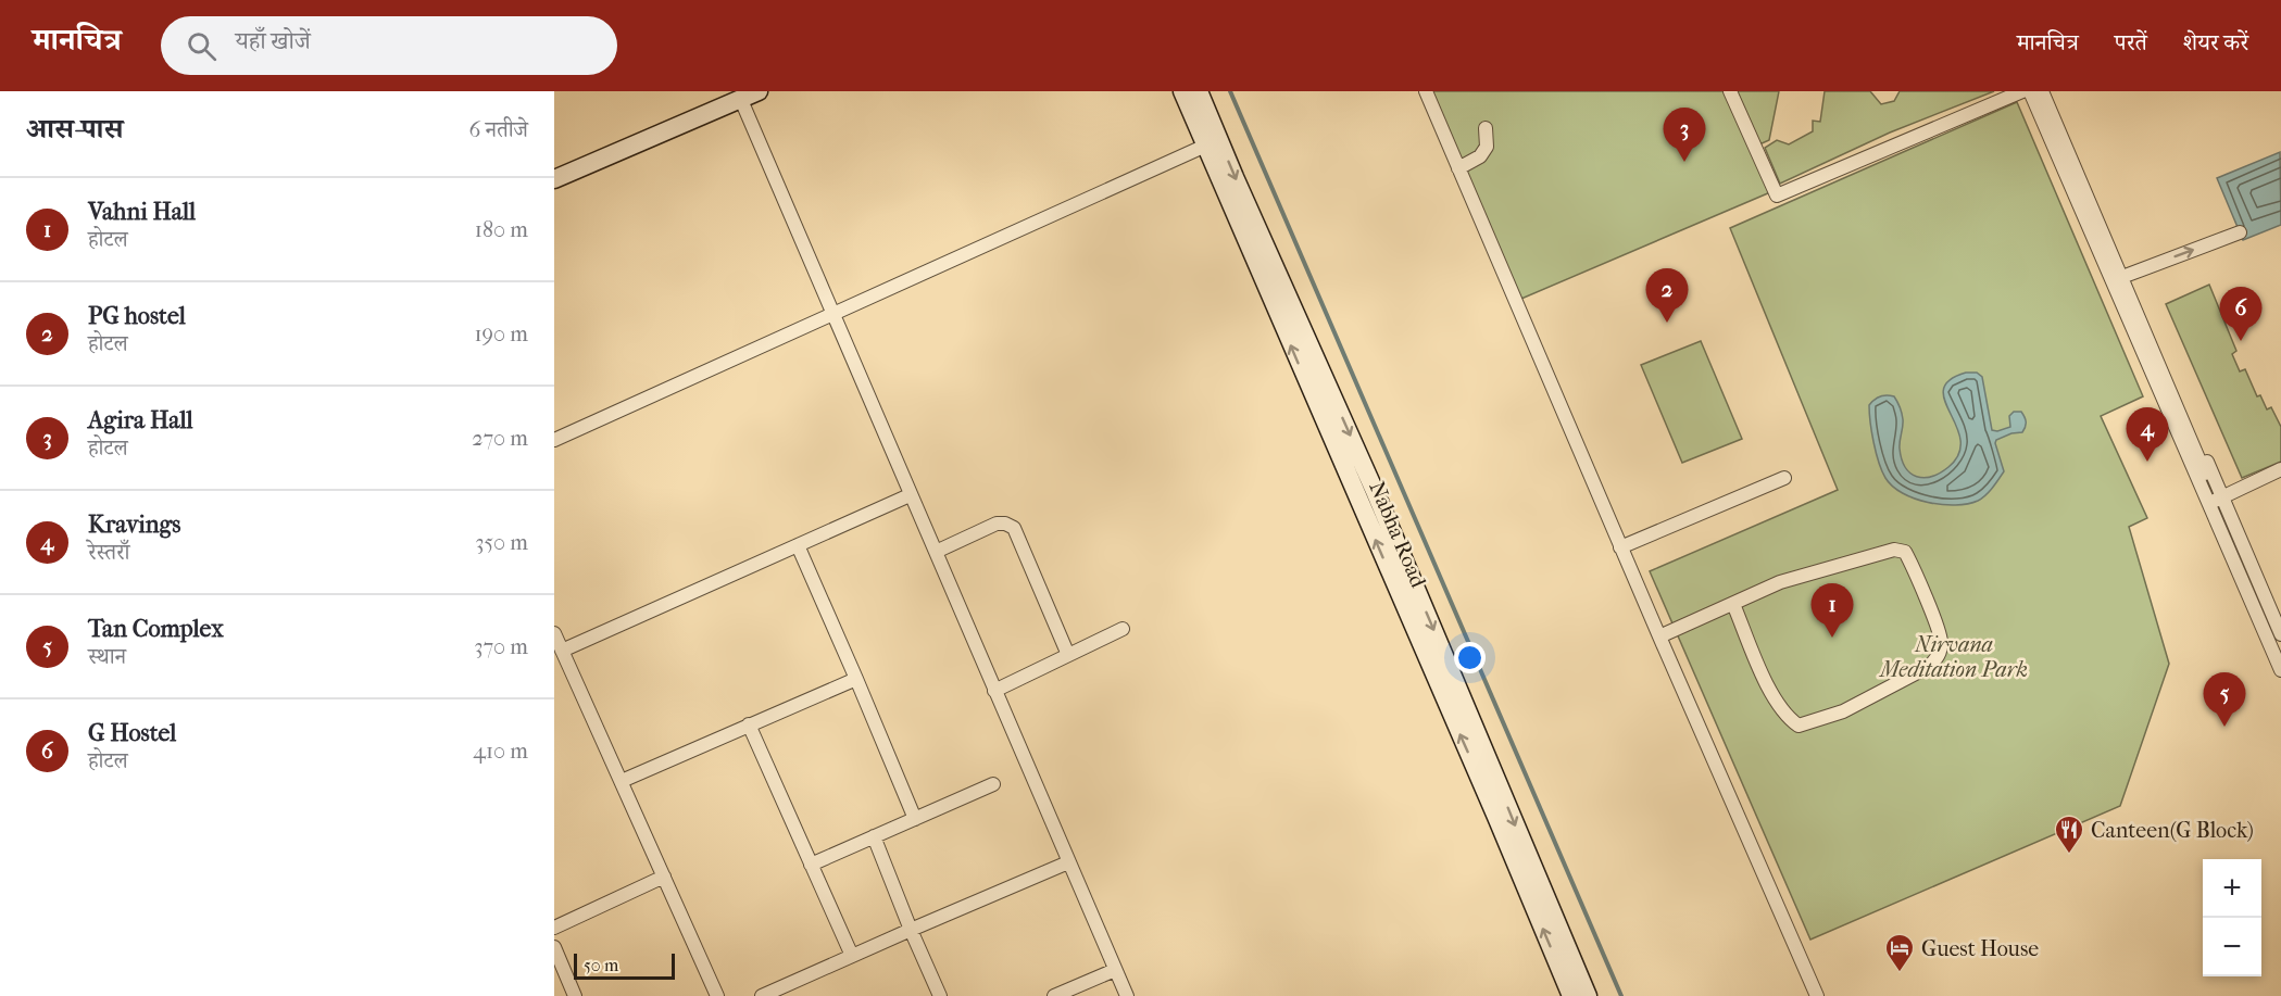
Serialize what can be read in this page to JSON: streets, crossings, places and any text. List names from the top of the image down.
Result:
{
  "streets": {
    "main road": ["Nabha Road"]
  },
  "parks": ["Nirvana Meditation Park"],
  "places": {
    "restaurant": ["Canteen(G Block)"],
    "hotel": ["Guest House"]
  },
  "scale_bar": "50 m",
  "page": {
    "header": "मानचित्र",
    "search": "यहाँ खोजें",
    "nav": ["मानचित्र", "परतें", "शेयर करें"],
    "heading": ["आस-पास", "6 नतीजे"],
    "pins": [
      "3",
      "2",
      "6",
      "4",
      "1",
      "5"
    ],
    "list": [
      {
        "mark": "1",
        "name": "Vahni Hall",
        "note": "होटल",
        "value": "180 m"
      },
      {
        "mark": "2",
        "name": "PG hostel",
        "note": "होटल",
        "value": "190 m"
      },
      {
        "mark": "3",
        "name": "Agira Hall",
        "note": "होटल",
        "value": "270 m"
      },
      {
        "mark": "4",
        "name": "Kravings",
        "note": "रेस्तराँ",
        "value": "350 m"
      },
      {
        "mark": "5",
        "name": "Tan Complex",
        "note": "स्थान",
        "value": "370 m"
      },
      {
        "mark": "6",
        "name": "G Hostel",
        "note": "होटल",
        "value": "410 m"
      }
    ],
    "map_buttons": ["+", "−"],
    "scale": "50 m"
  }
}
